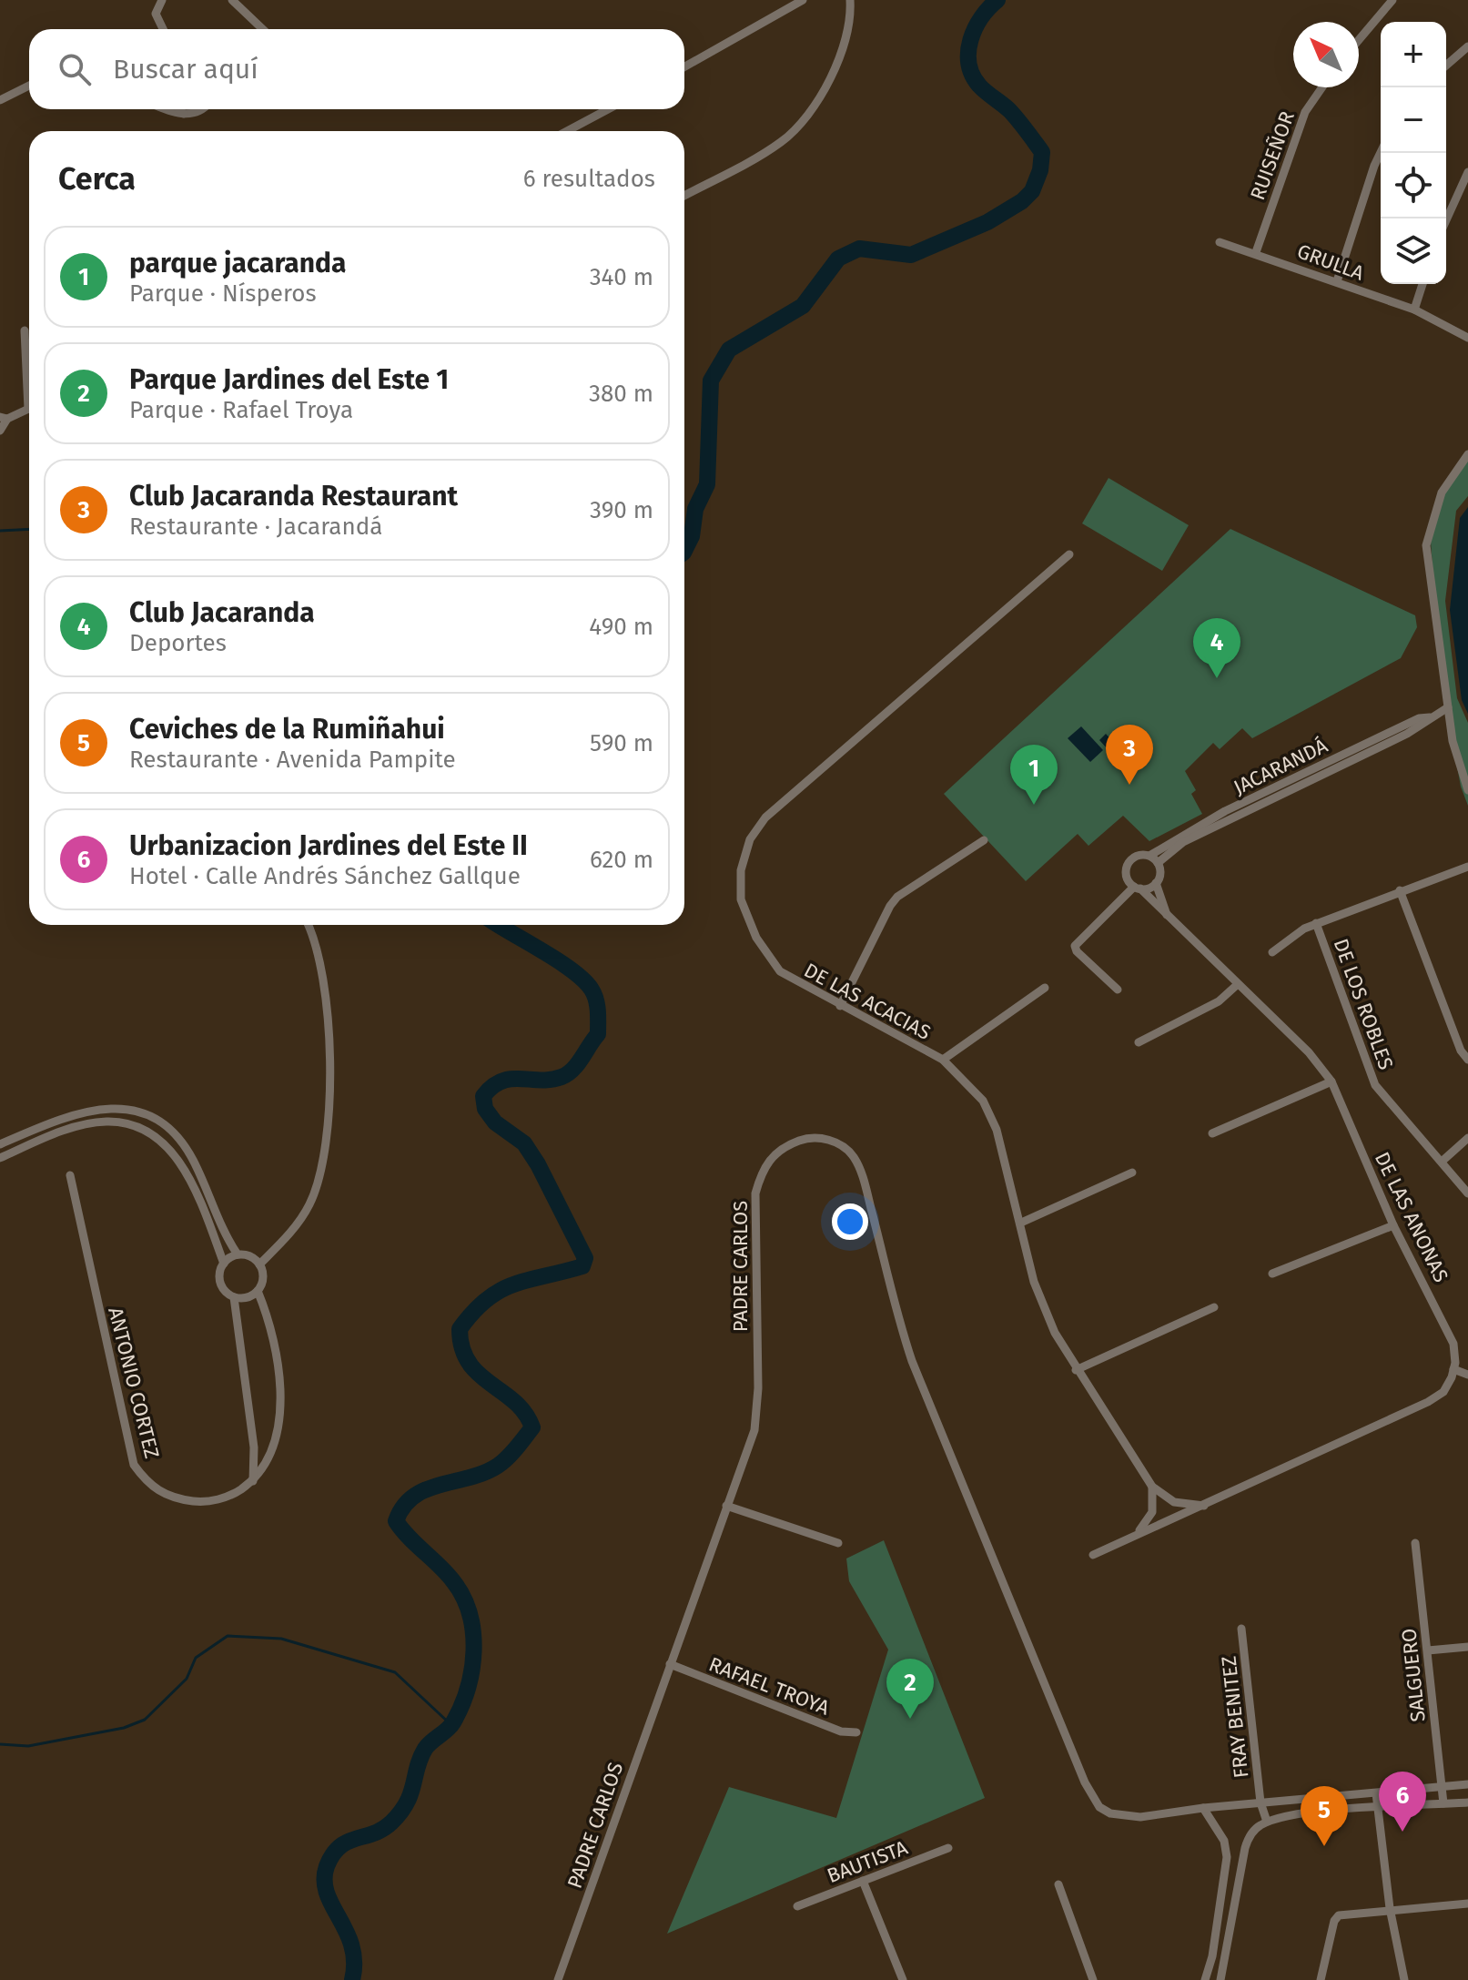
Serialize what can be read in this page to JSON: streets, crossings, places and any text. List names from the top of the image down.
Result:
{
  "streets": {
    "street": [
      "RUISEÑOR",
      "GRULLA",
      "JACARANDÁ",
      "DE LAS ACACIAS",
      "DE LOS ROBLES",
      "DE LAS ANONAS",
      "PADRE CARLOS",
      "ANTONIO CORTEZ",
      "SALGUERO",
      "RAFAEL TROYA",
      "FRAY BENITEZ",
      "BAUTISTA"
    ]
  },
  "crossings": [
    ["RUISEÑOR", "GRULLA"],
    ["JACARANDÁ", "DE LAS ANONAS"],
    ["PADRE CARLOS", "SALGUERO"],
    ["PADRE CARLOS", "RAFAEL TROYA"],
    ["PADRE CARLOS", "FRAY BENITEZ"]
  ],
  "north": "top left",
  "page": {
    "map_buttons": ["+", "−"],
    "search": "Buscar aquí",
    "heading": ["Cerca", "6 resultados"],
    "list": [
      {
        "mark": "1",
        "name": "parque jacaranda",
        "note": "Parque · Nísperos",
        "value": "340 m"
      },
      {
        "mark": "2",
        "name": "Parque Jardines del Este 1",
        "note": "Parque · Rafael Troya",
        "value": "380 m"
      },
      {
        "mark": "3",
        "name": "Club Jacaranda Restaurant",
        "note": "Restaurante · Jacarandá",
        "value": "390 m"
      },
      {
        "mark": "4",
        "name": "Club Jacaranda",
        "note": "Deportes",
        "value": "490 m"
      },
      {
        "mark": "5",
        "name": "Ceviches de la Rumiñahui",
        "note": "Restaurante · Avenida Pampite",
        "value": "590 m"
      },
      {
        "mark": "6",
        "name": "Urbanizacion Jardines del Este II",
        "note": "Hotel · Calle Andrés Sánchez Gallque",
        "value": "620 m"
      }
    ],
    "pins": [
      "4",
      "3",
      "1",
      "2",
      "6",
      "5"
    ]
  }
}
